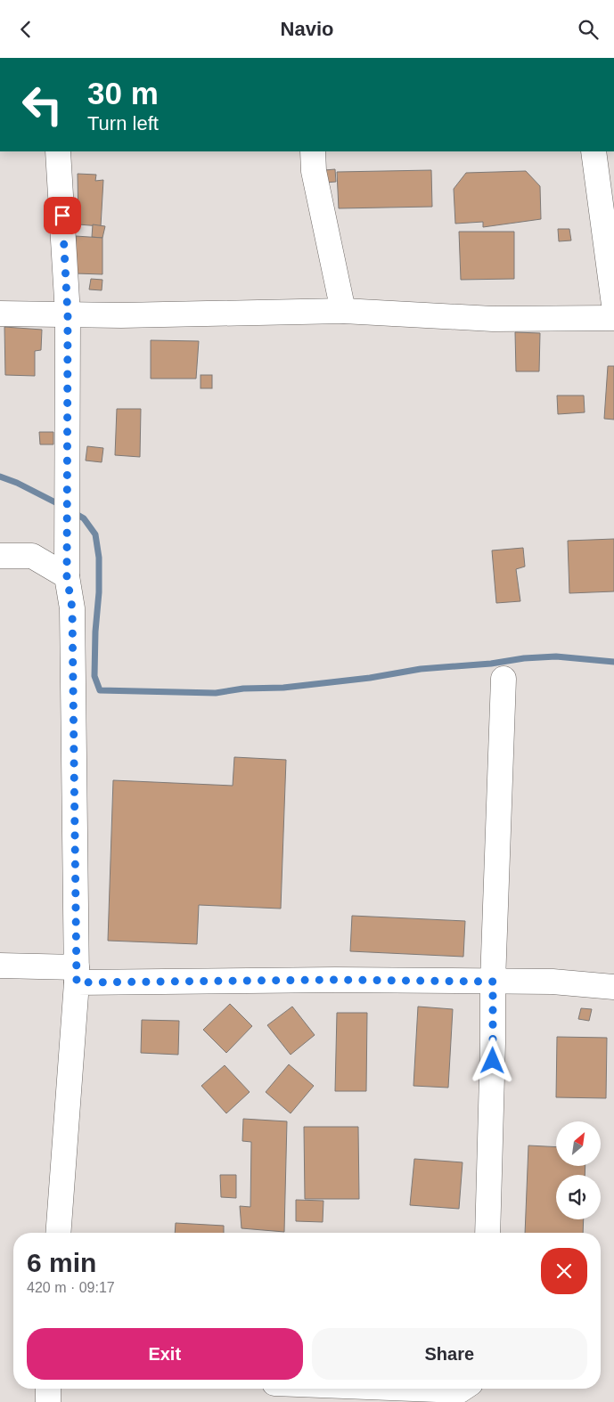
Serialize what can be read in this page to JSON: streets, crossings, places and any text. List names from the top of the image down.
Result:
{
  "north": "top right",
  "page": {
    "header": "Navio",
    "turn": ["30 m", "Turn left"],
    "heading": ["6 min", "420 m · 09:17"],
    "buttons": ["Exit", "Share"]
  }
}
